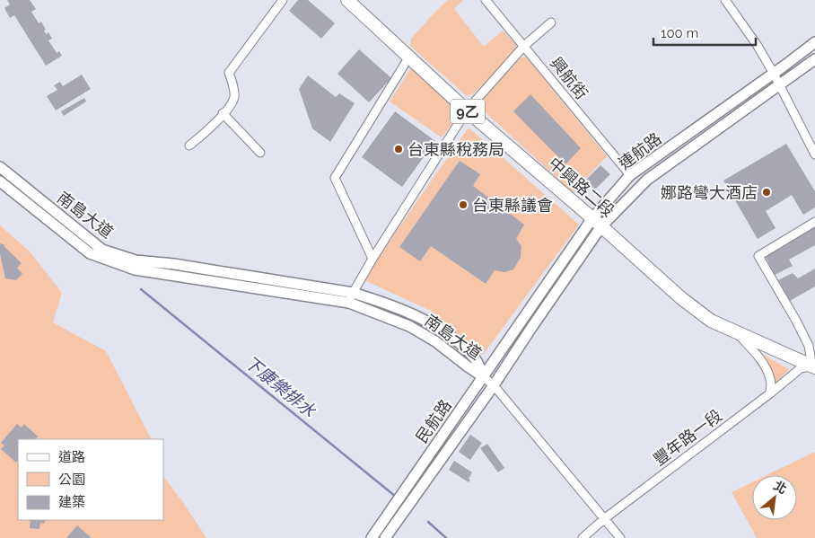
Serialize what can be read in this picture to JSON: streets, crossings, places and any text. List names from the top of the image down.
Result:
{
  "streets": {
    "main road": ["9乙", "中興路二段"],
    "street": [
      "興航街",
      "連航路",
      "南島大道",
      "民航路",
      "豐年路一段"
    ]
  },
  "crossings": [
    ["興航街", "連航路"],
    ["連航路", "中興路二段"],
    ["連航路", "民航路"],
    ["中興路二段", "豐年路一段"],
    ["南島大道", "民航路"]
  ],
  "water": ["下康樂排水"],
  "places": ["台東縣稅務局", "娜路彎大酒店", "台東縣議會"],
  "legend": ["道路", "公園", "建築"],
  "scale_bar": "100 m",
  "north": "top right"
}
